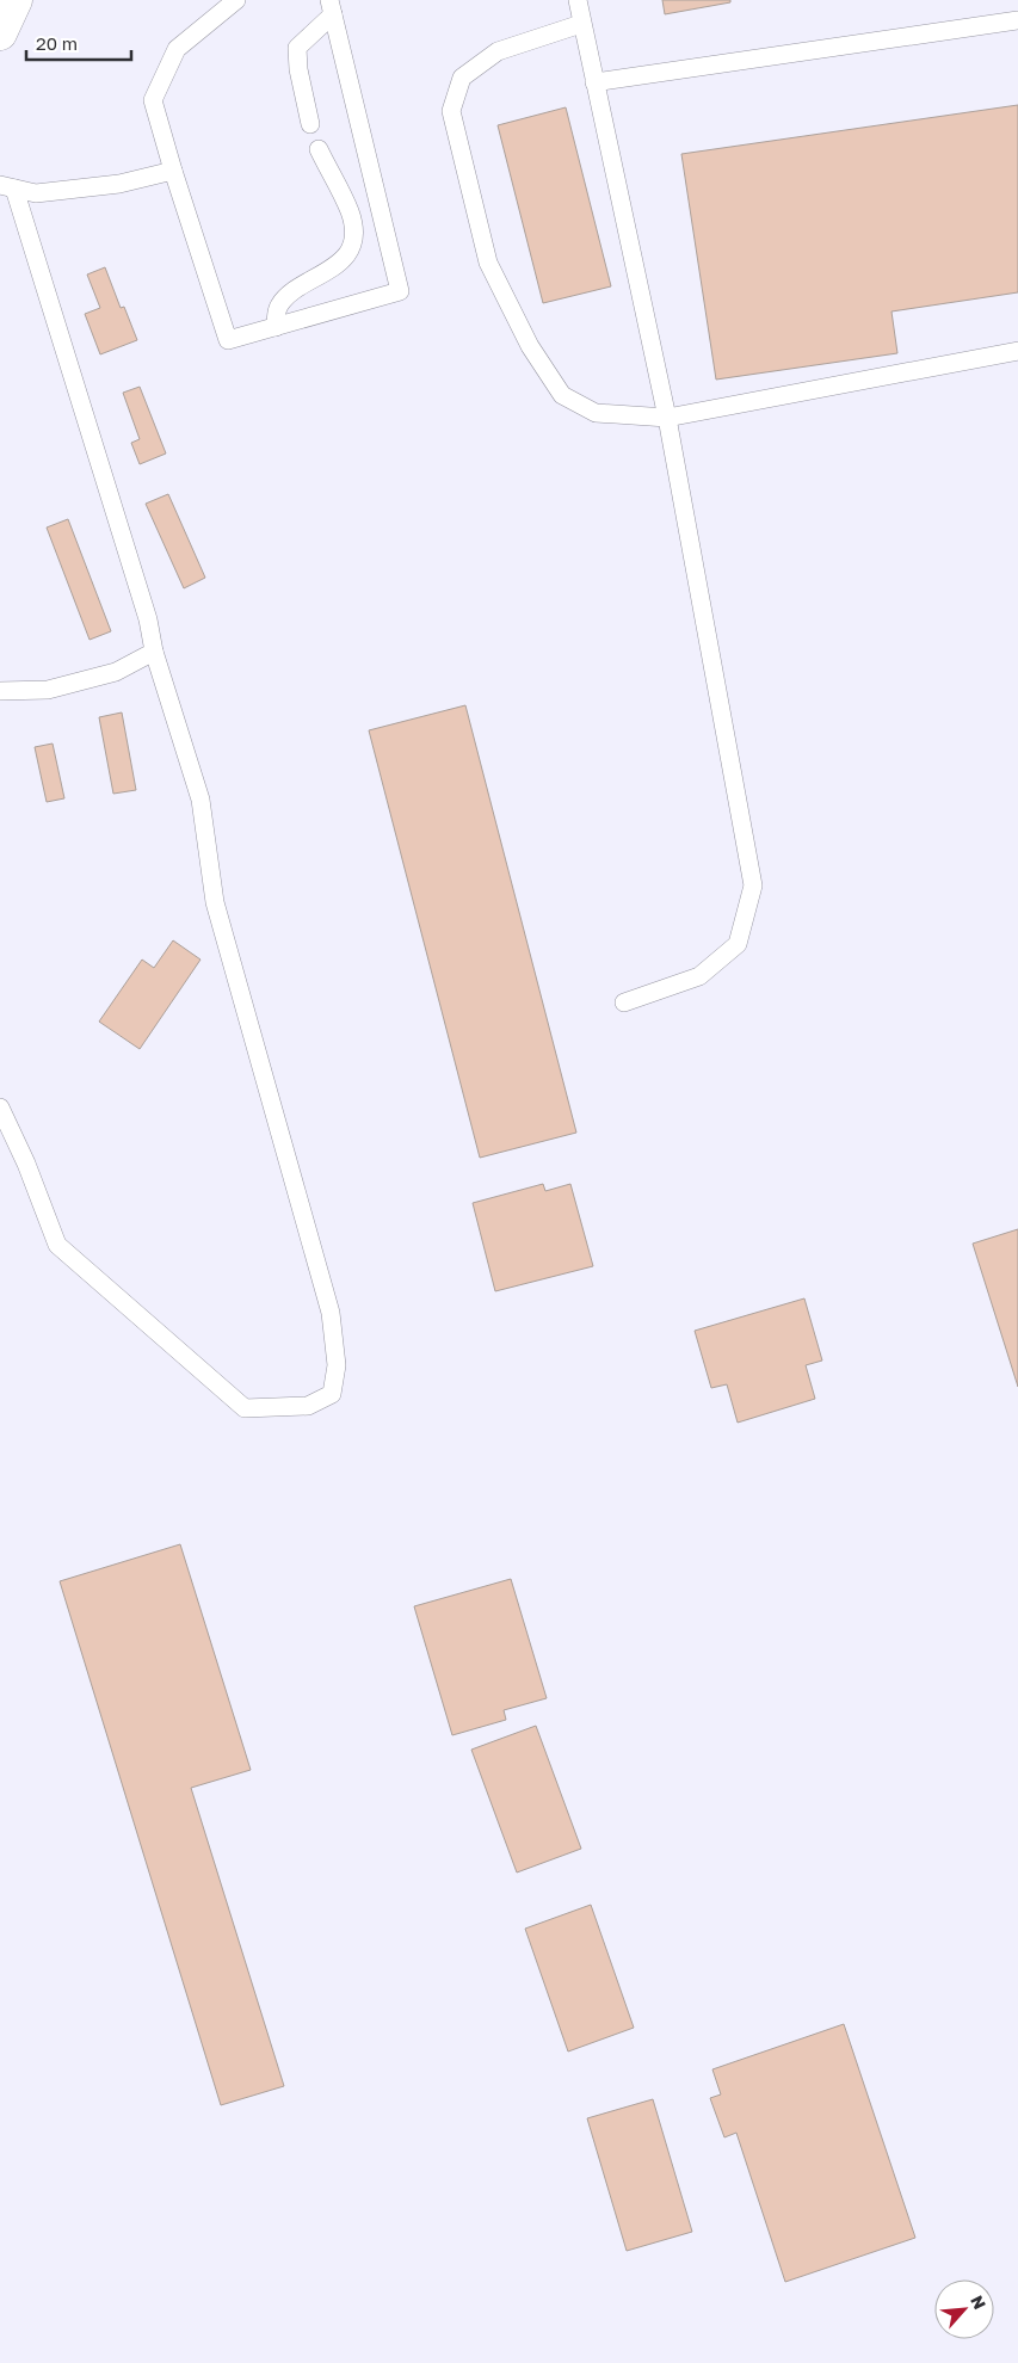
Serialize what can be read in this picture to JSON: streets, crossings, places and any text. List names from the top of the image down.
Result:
{
  "scale_bar": "20 m",
  "north": "top right"
}
